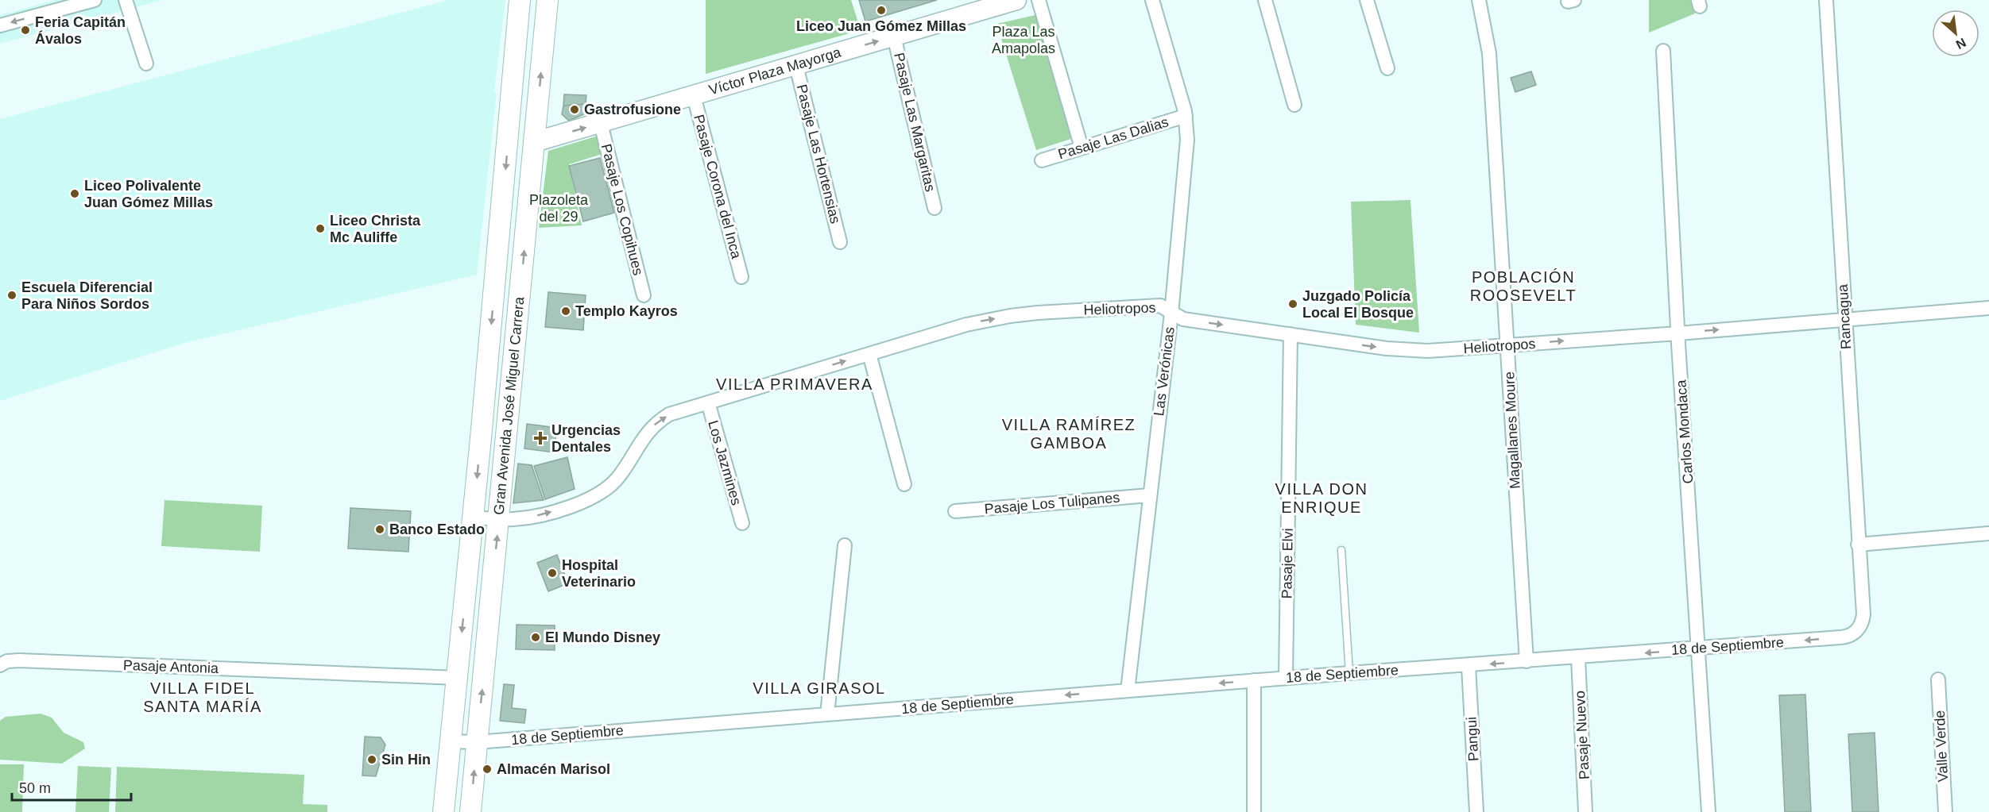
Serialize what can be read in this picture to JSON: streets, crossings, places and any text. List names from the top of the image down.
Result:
{
  "streets": {
    "main road": ["Gran Avenida José Miguel Carrera"],
    "street": [
      "Víctor Plaza Mayorga",
      "Pasaje Las Margaritas",
      "Pasaje Las Dalias",
      "Pasaje Las Hortensias",
      "Pasaje Corona del Inca",
      "Pasaje Los Copihues",
      "Heliotropos",
      "Rancagua",
      "Las Verónicas",
      "Magallanes Moure",
      "Carlos Mondaca",
      "Los Jazmines",
      "Pasaje Los Tulipanes",
      "Pasaje Elvi",
      "18 de Septiembre",
      "Pasaje Antonia",
      "Pasaje Nuevo",
      "Pangui",
      "Valle Verde"
    ]
  },
  "crossings": [
    ["Víctor Plaza Mayorga", "Pasaje Las Margaritas"],
    ["Víctor Plaza Mayorga", "Pasaje Las Hortensias"],
    ["Víctor Plaza Mayorga", "Pasaje Corona del Inca"],
    ["Víctor Plaza Mayorga", "Pasaje Los Copihues"],
    ["Víctor Plaza Mayorga", "Gran Avenida José Miguel Carrera"],
    ["Pasaje Las Dalias", "Las Verónicas"],
    ["Heliotropos", "Rancagua"],
    ["Heliotropos", "Las Verónicas"],
    ["Heliotropos", "Gran Avenida José Miguel Carrera"],
    ["Heliotropos", "Magallanes Moure"],
    ["Heliotropos", "Carlos Mondaca"],
    ["Heliotropos", "Los Jazmines"],
    ["Heliotropos", "Pasaje Elvi"],
    ["Rancagua", "18 de Septiembre"],
    ["Las Verónicas", "Pasaje Los Tulipanes"],
    ["Las Verónicas", "18 de Septiembre"],
    ["Gran Avenida José Miguel Carrera", "18 de Septiembre"],
    ["Gran Avenida José Miguel Carrera", "Pasaje Antonia"],
    ["Magallanes Moure", "18 de Septiembre"],
    ["Carlos Mondaca", "18 de Septiembre"],
    ["Pasaje Elvi", "18 de Septiembre"],
    ["18 de Septiembre", "Pasaje Nuevo"],
    ["18 de Septiembre", "Pangui"]
  ],
  "one_way": ["Heliotropos", "18 de Septiembre"],
  "districts": [
    "POBLACIÓN ROOSEVELT",
    "VILLA PRIMAVERA",
    "VILLA RAMÍREZ GAMBOA",
    "VILLA DON ENRIQUE",
    "VILLA FIDEL SANTA MARÍA",
    "VILLA GIRASOL"
  ],
  "parks": ["Plaza Las Amapolas", "Plazoleta del 29"],
  "places": {
    "other": [
      "Liceo Juan Gómez Millas",
      "Feria Capitán Ávalos",
      "Gastrofusione",
      "Liceo Polivalente Juan Gómez Millas",
      "Liceo Christa Mc Auliffe",
      "Escuela Diferencial Para Niños Sordos",
      "Juzgado Policía Local El Bosque",
      "Templo Kayros",
      "Banco Estado",
      "Hospital Veterinario",
      "El Mundo Disney",
      "Sin Hin",
      "Almacén Marisol"
    ],
    "health": ["Urgencias Dentales"]
  },
  "scale_bar": "50 m",
  "north": "bottom right"
}
